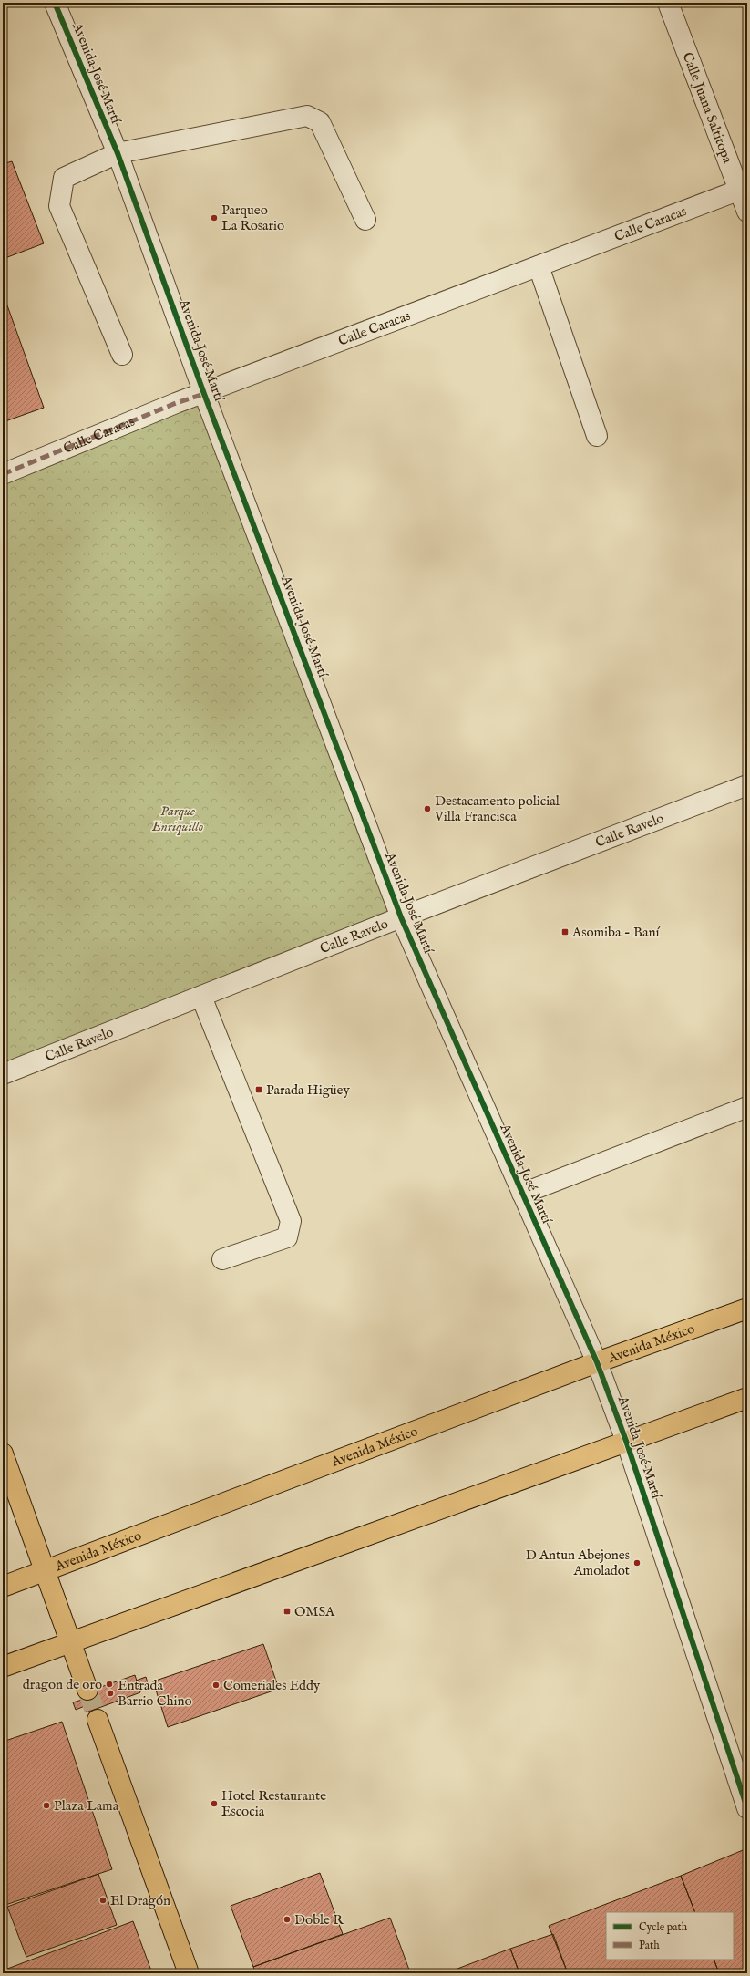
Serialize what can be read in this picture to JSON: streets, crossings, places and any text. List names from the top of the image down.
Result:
{
  "streets": {
    "main road": ["Avenida México"],
    "street": [
      "Avenida José Martí",
      "Calle Juana Saltitopa",
      "Calle Caracas",
      "Calle Ravelo"
    ]
  },
  "crossings": [
    ["Avenida José Martí", "Calle Caracas"],
    ["Avenida José Martí", "Calle Ravelo"],
    ["Avenida José Martí", "Avenida México"],
    ["Calle Juana Saltitopa", "Calle Caracas"]
  ],
  "parks": ["Parque Enriquillo"],
  "places": {
    "other": [
      "Parqueo La Rosario",
      "Destacamento policial Villa Francisca",
      "D Antun Abejones Amoladot",
      "dragon de oro",
      "Comeriales Eddy",
      "Entrada Barrio Chino",
      "Hotel Restaurante Escocia",
      "Plaza Lama",
      "El Dragón",
      "Doble R"
    ],
    "transit": ["Asomiba - Baní", "Parada Higüey", "OMSA"]
  },
  "legend": ["Cycle path", "Path"]
}
